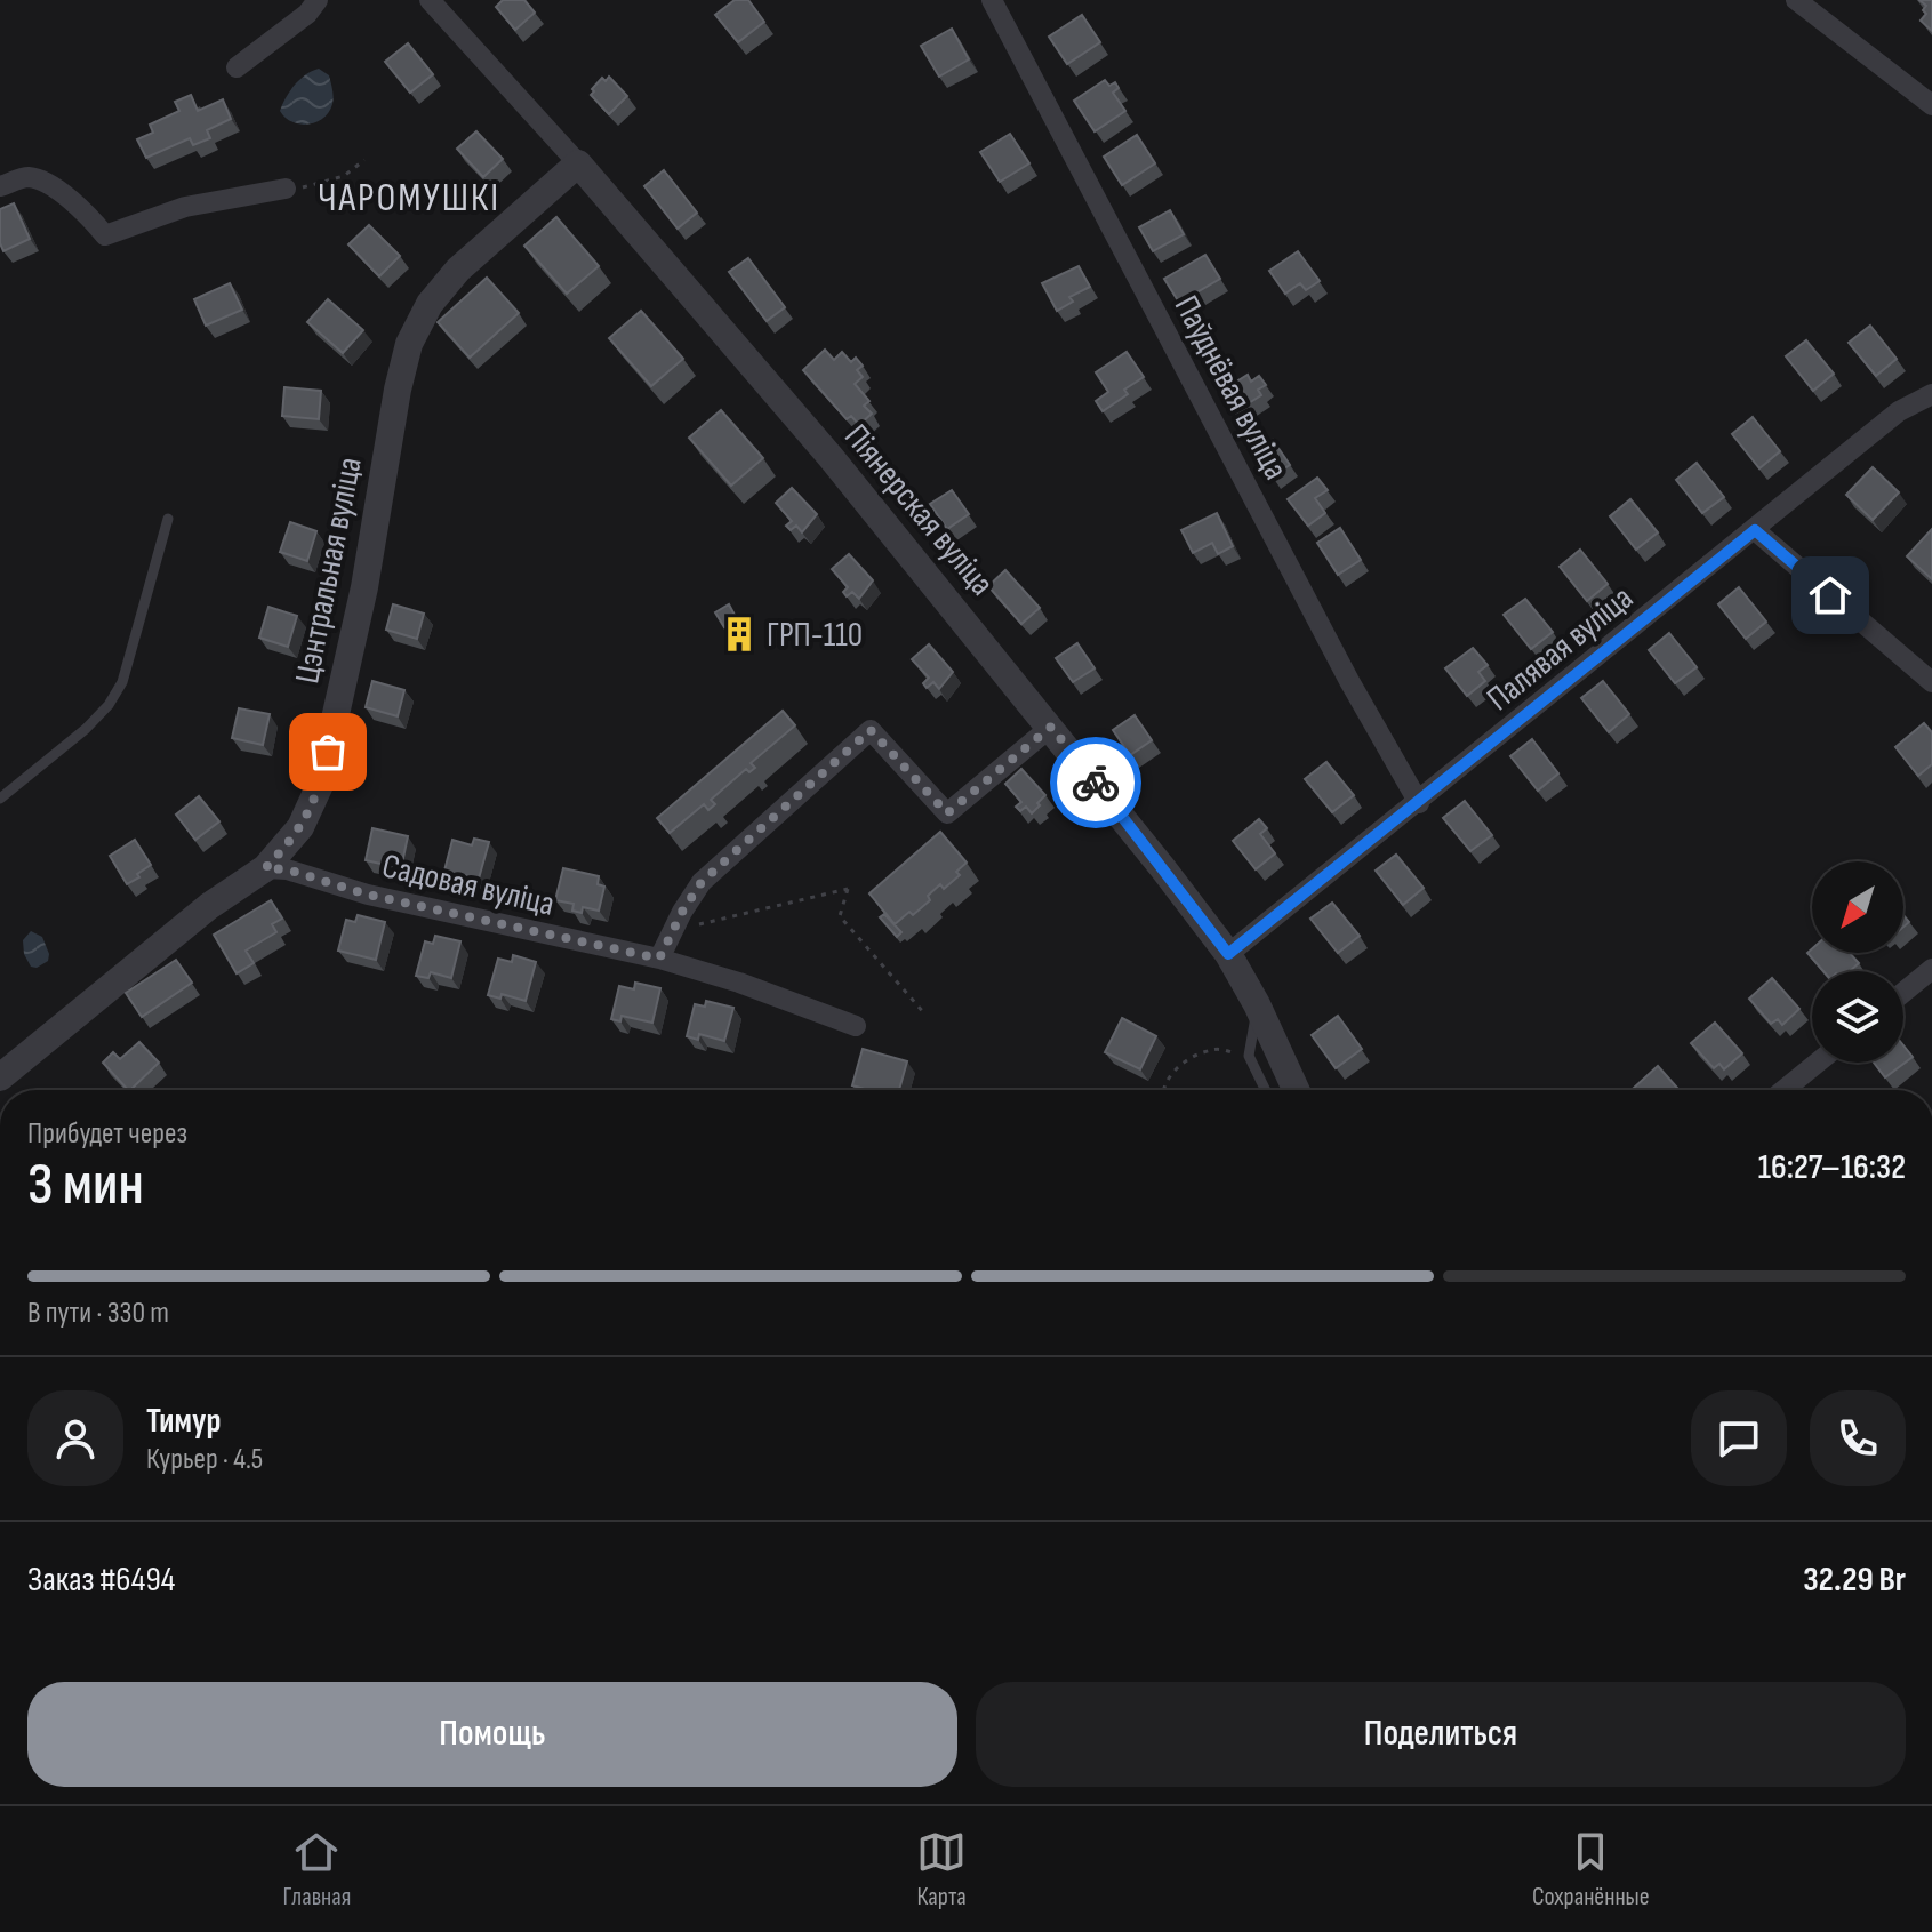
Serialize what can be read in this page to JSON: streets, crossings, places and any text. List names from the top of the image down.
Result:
{
  "streets": {
    "street": [
      "Паўднёвая вуліца",
      "Піянерская вуліца",
      "Цэнтральная вуліца",
      "Палявая вуліца",
      "Садовая вуліца"
    ]
  },
  "crossings": [
    ["Паўднёвая вуліца", "Палявая вуліца"],
    ["Піянерская вуліца", "Цэнтральная вуліца"],
    ["Піянерская вуліца", "Палявая вуліца"],
    ["Цэнтральная вуліца", "Садовая вуліца"]
  ],
  "districts": ["ЧАРОМУШКІ"],
  "places": {
    "building": ["ГРП-110"]
  },
  "north": "bottom left",
  "page": {
    "heading": ["3 мин", "Прибудет через", "16:27–16:32"],
    "panel": [
      "Тимур",
      "Курьер · 4.5",
      "Заказ #6494",
      "32.29 Br"
    ],
    "bar": "В пути · 330 m",
    "buttons": ["Помощь", "Поделиться"],
    "tabs": ["Главная", "Карта", "Сохранённые"]
  }
}
